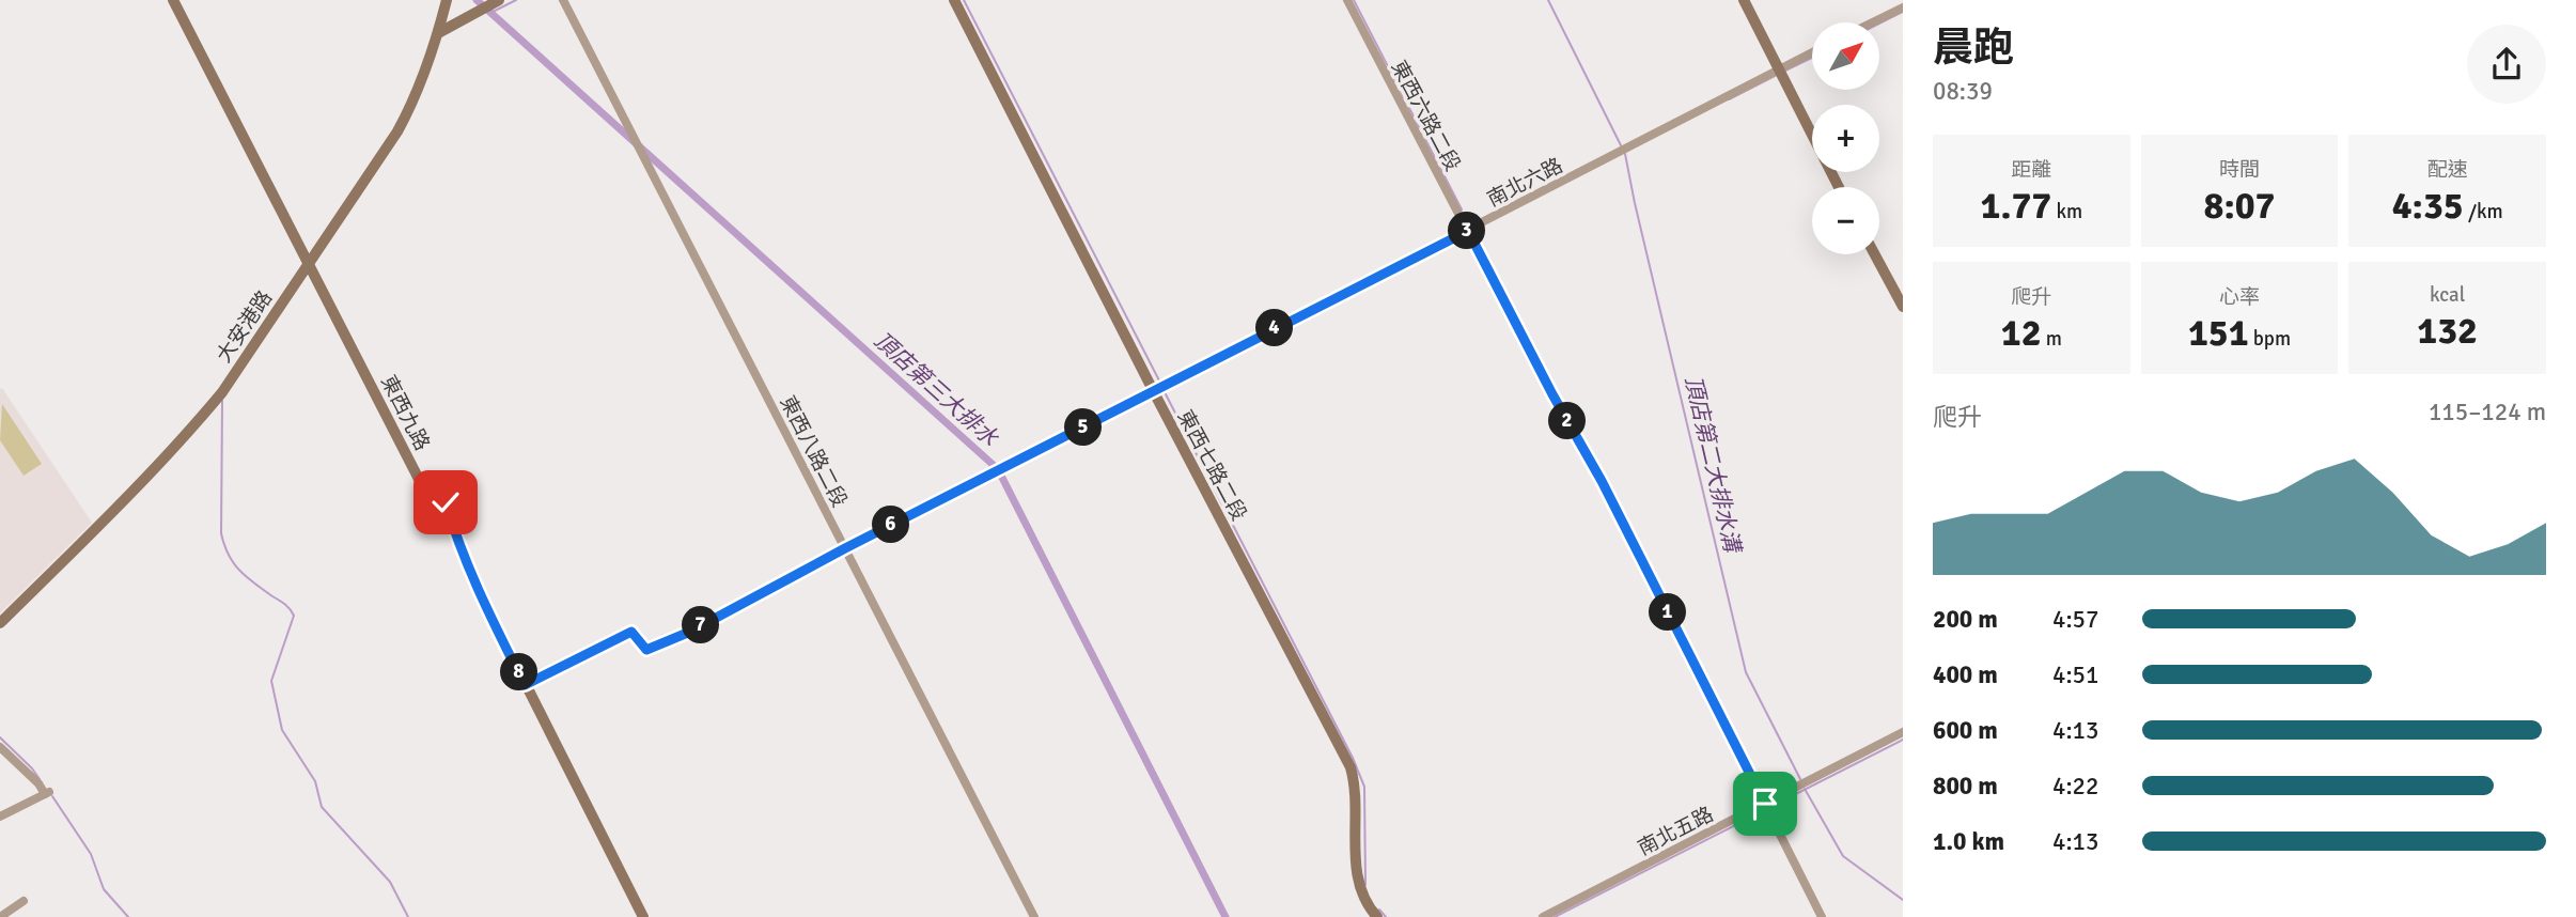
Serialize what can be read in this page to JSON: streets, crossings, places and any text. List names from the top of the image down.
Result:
{
  "streets": {
    "street": [
      "東西六路二段",
      "南北六路",
      "大安港路",
      "東西九路",
      "東西八路二段",
      "東西七路二段",
      "南北五路"
    ]
  },
  "crossings": [
    ["東西六路二段", "南北六路"],
    ["東西六路二段", "南北五路"],
    ["南北六路", "東西九路"],
    ["南北六路", "東西八路二段"],
    ["南北六路", "東西七路二段"],
    ["大安港路", "東西九路"]
  ],
  "water": ["頂店第三大排水", "頂店第二大排水溝"],
  "north": "top right",
  "page": {
    "heading": ["晨跑", "08:39"],
    "map_buttons": ["+", "−"],
    "stats": [
      ["距離", "1.77 km"],
      ["時間", "8:07"],
      ["配速", "4:35 /km"],
      ["爬升", "12 m"],
      ["心率", "151 bpm"],
      ["kcal", "132"]
    ],
    "pins": [
      "3",
      "4",
      "2",
      "5",
      "6",
      "1",
      "7",
      "8"
    ],
    "chart": ["爬升", "115–124 m"],
    "list": [
      {
        "name": "200 m",
        "note": "4:57"
      },
      {
        "name": "400 m",
        "note": "4:51"
      },
      {
        "name": "600 m",
        "note": "4:13"
      },
      {
        "name": "800 m",
        "note": "4:22"
      },
      {
        "name": "1.0 km",
        "note": "4:13"
      }
    ]
  }
}
